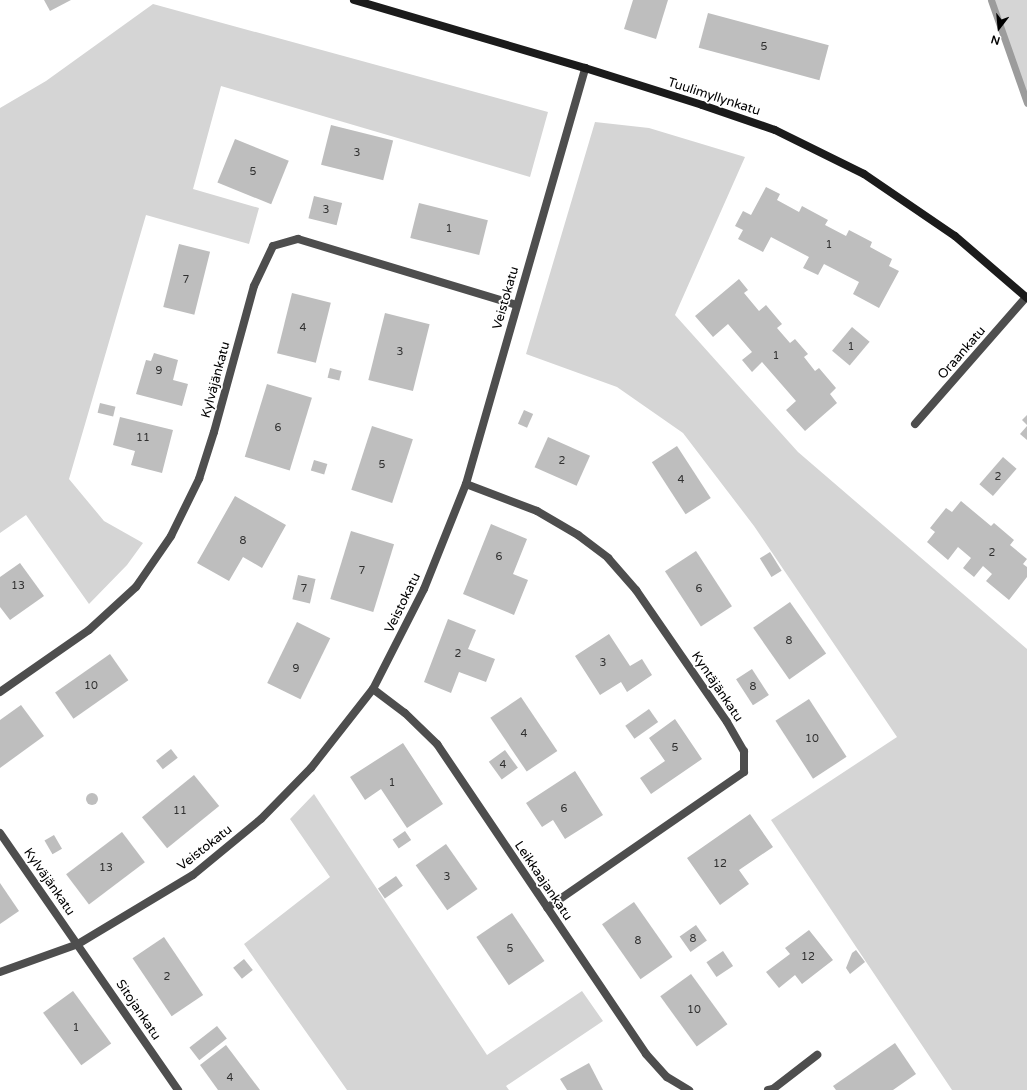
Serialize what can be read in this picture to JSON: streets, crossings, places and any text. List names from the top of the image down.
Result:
{
  "streets": {
    "street": [
      "Tuulimyllynkatu",
      "Veistokatu",
      "Oraankatu",
      "Kylväjänkatu",
      "Kyntäjänkatu",
      "Leikkaajankatu",
      "Sitojankatu"
    ]
  },
  "crossings": [
    ["Tuulimyllynkatu", "Veistokatu"],
    ["Tuulimyllynkatu", "Oraankatu"],
    ["Veistokatu", "Kylväjänkatu"],
    ["Veistokatu", "Kyntäjänkatu"],
    ["Veistokatu", "Leikkaajankatu"],
    ["Veistokatu", "Sitojankatu"],
    ["Kylväjänkatu", "Sitojankatu"],
    ["Kyntäjänkatu", "Leikkaajankatu"]
  ],
  "house_numbers": [
    "5",
    "3",
    "5",
    "3",
    "1",
    "1",
    "7",
    "4",
    "1",
    "3",
    "1",
    "9",
    "6",
    "11",
    "2",
    "5",
    "2",
    "4",
    "8",
    "2",
    "6",
    "7",
    "13",
    "7",
    "6",
    "8",
    "2",
    "3",
    "9",
    "10",
    "8",
    "4",
    "10",
    "5",
    "4",
    "1",
    "6",
    "11",
    "12",
    "13",
    "3",
    "8",
    "8",
    "5",
    "12",
    "2",
    "10",
    "1",
    "4"
  ],
  "north": "bottom"
}
